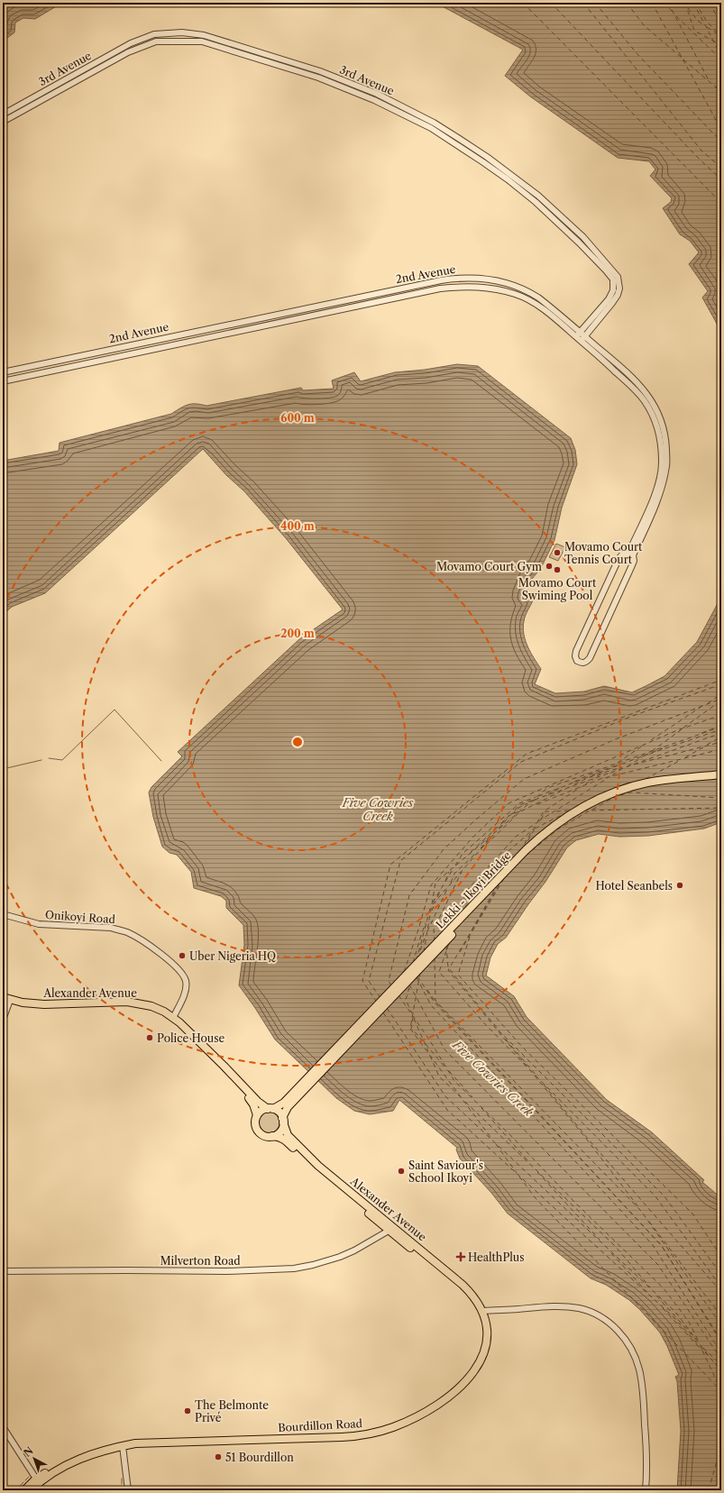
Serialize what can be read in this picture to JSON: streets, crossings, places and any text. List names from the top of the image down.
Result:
{
  "streets": {
    "main road": ["Lekki - Ikoyi Bridge", "Alexander Avenue", "Bourdillon Road"],
    "street": [
      "3rd Avenue",
      "2nd Avenue",
      "Onikoyi Road",
      "Milverton Road"
    ]
  },
  "crossings": [
    ["3rd Avenue", "2nd Avenue"],
    ["Onikoyi Road", "Alexander Avenue"],
    ["Alexander Avenue", "Milverton Road"],
    ["Alexander Avenue", "Bourdillon Road"]
  ],
  "water": ["Five Cowries Creek"],
  "places": {
    "other": [
      "Movamo Court Tennis Court",
      "Movamo Court Gym",
      "Movamo Court Swiming Pool",
      "Hotel Seanbels",
      "Uber Nigeria HQ",
      "Police House",
      "Saint Saviour's School Ikoyi",
      "The Belmonte Privé",
      "51 Bourdillon"
    ],
    "health": ["HealthPlus"]
  },
  "north": "top left",
  "rings": ["600 m", "400 m", "200 m"]
}
